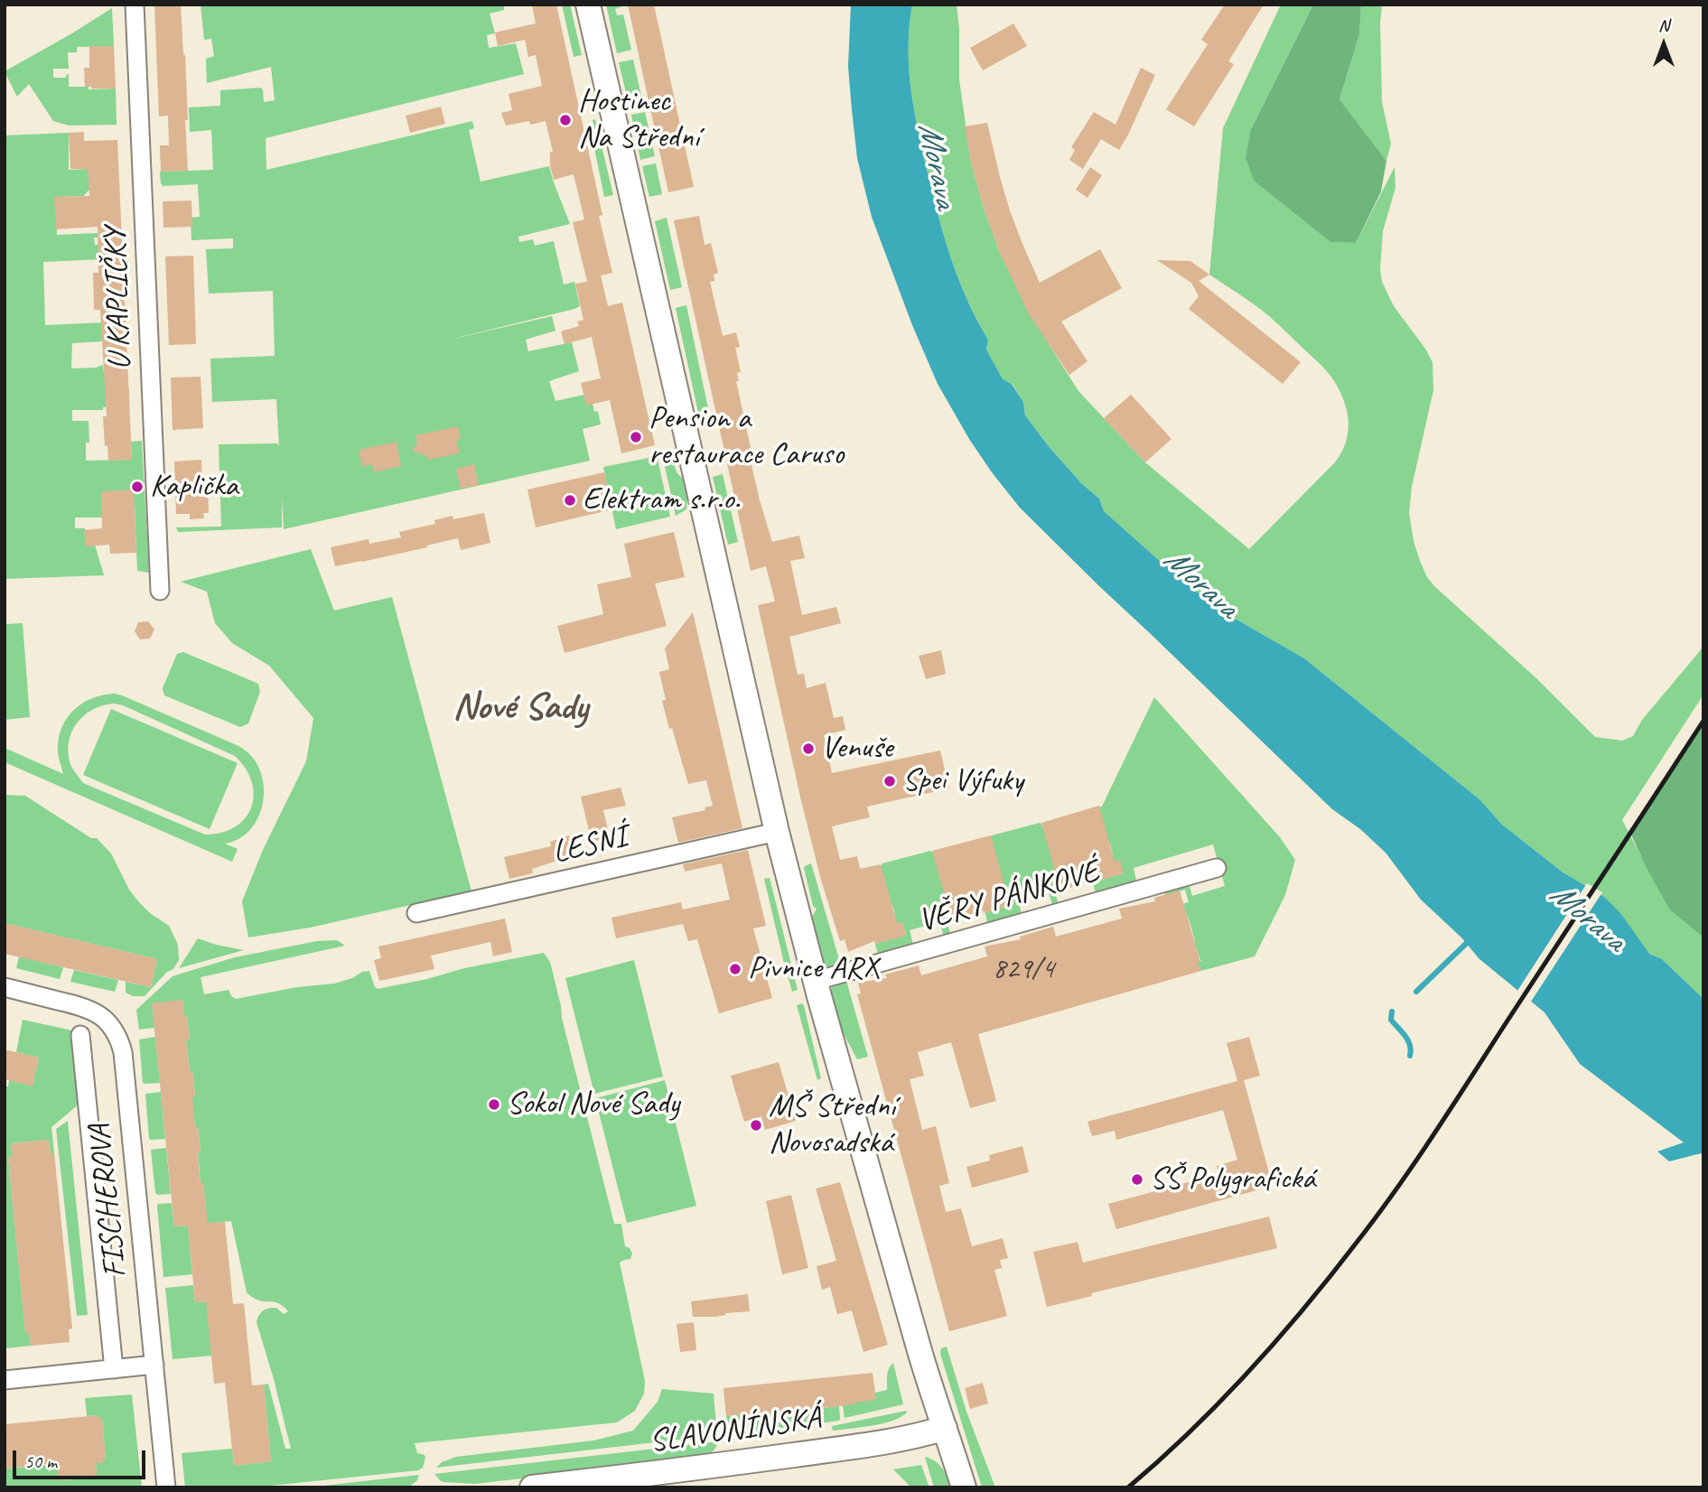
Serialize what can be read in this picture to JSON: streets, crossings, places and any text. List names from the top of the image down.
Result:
{
  "streets": {
    "main road": ["SLAVONÍNSKÁ"],
    "street": [
      "U KAPLIČKY",
      "LESNÍ",
      "VĚRY PÁNKOVÉ",
      "FISCHEROVA"
    ]
  },
  "districts": ["Nové Sady"],
  "water": ["Morava"],
  "places": [
    "Hostinec Na Střední",
    "Pension a restaurace Caruso",
    "Kaplička",
    "Elektram s.r.o.",
    "Venuše",
    "Spei Výfuky",
    "Pivnice ARX",
    "Sokol Nové Sady",
    "MŠ Střední Novosadská",
    "SŠ Polygrafická"
  ],
  "house_numbers": ["829/4"],
  "scale_bar": "50 m",
  "north": "top"
}
